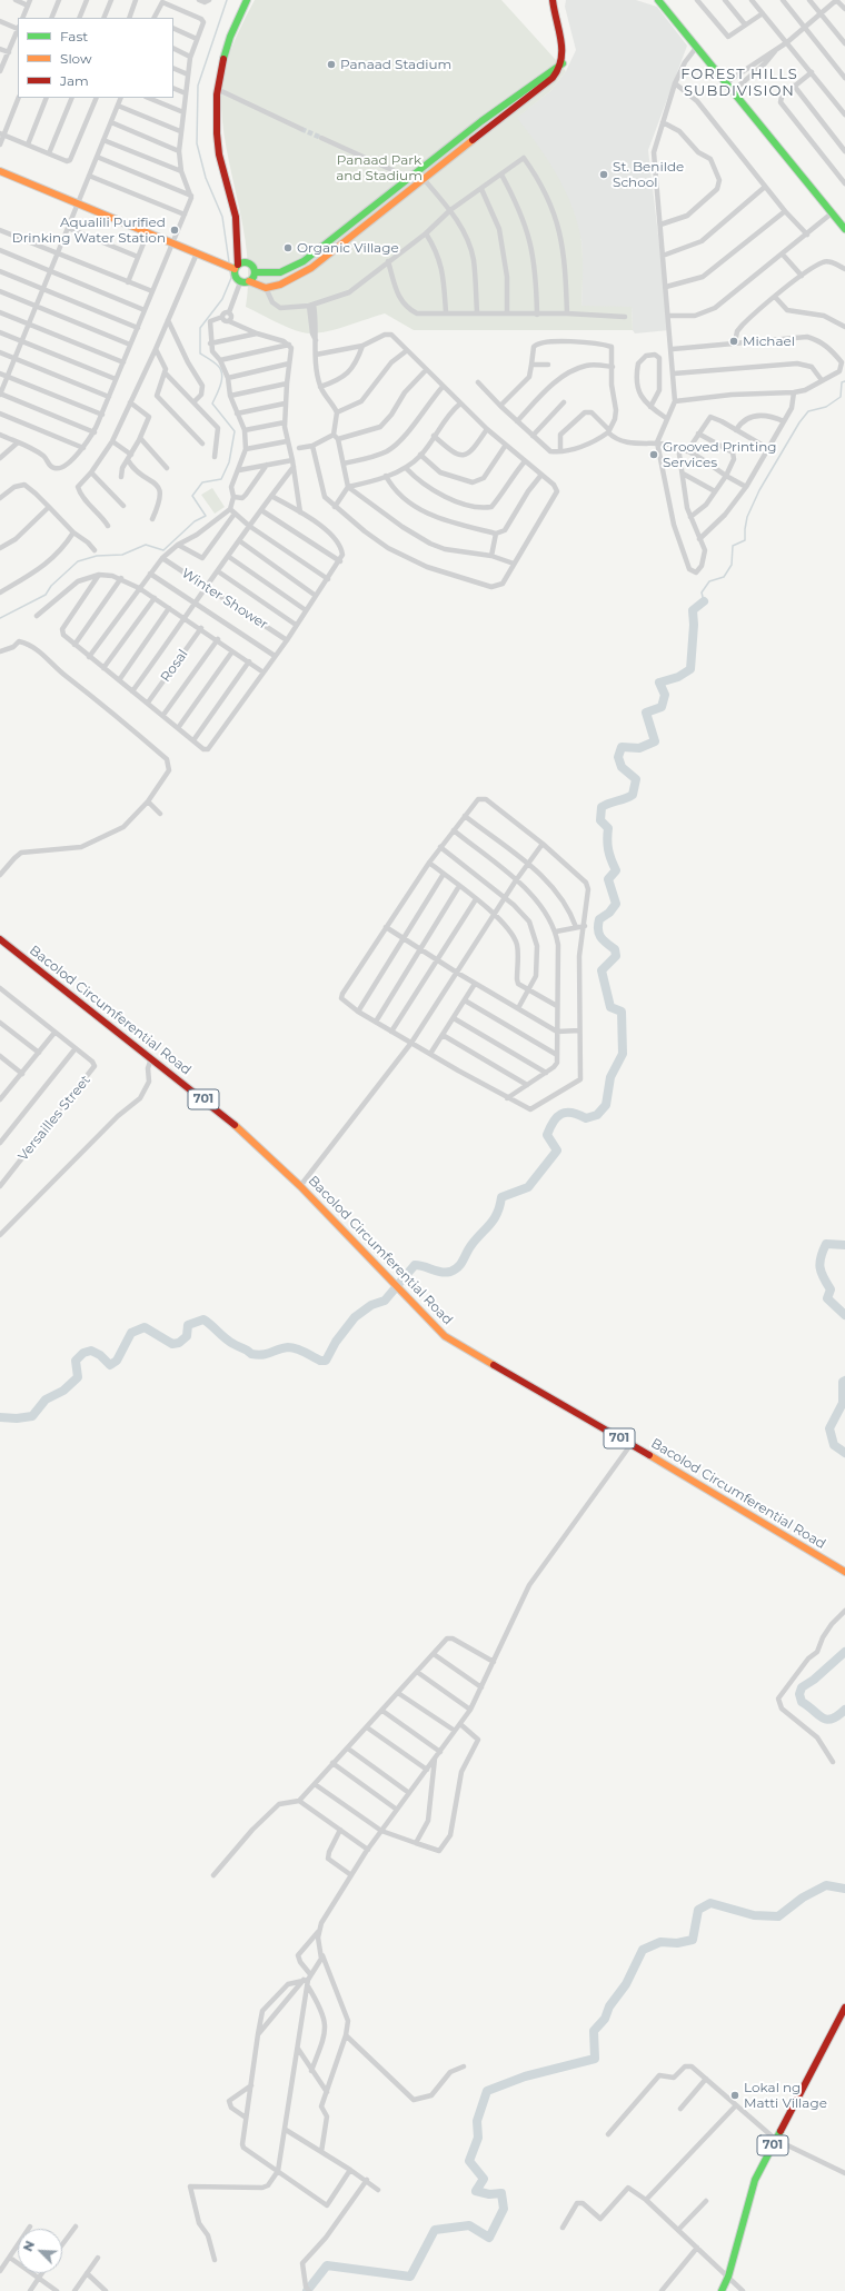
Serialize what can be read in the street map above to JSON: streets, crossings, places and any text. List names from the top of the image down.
{
  "streets": {
    "street": [
      "Winter Shower",
      "Rosal",
      "Bacolod Circumferential Road",
      "701",
      "Versailles Street"
    ]
  },
  "districts": ["FOREST HILLS SUBDIVISION"],
  "parks": ["Panaad Park and Stadium"],
  "places": [
    "Panaad Stadium",
    "St. Benilde School",
    "Aqualili Purified Drinking Water Station",
    "Organic Village",
    "Michael",
    "Grooved Printing Services",
    "Lokal ng Matti Village"
  ],
  "legend": ["Fast", "Slow", "Jam"],
  "north": "top left"
}
